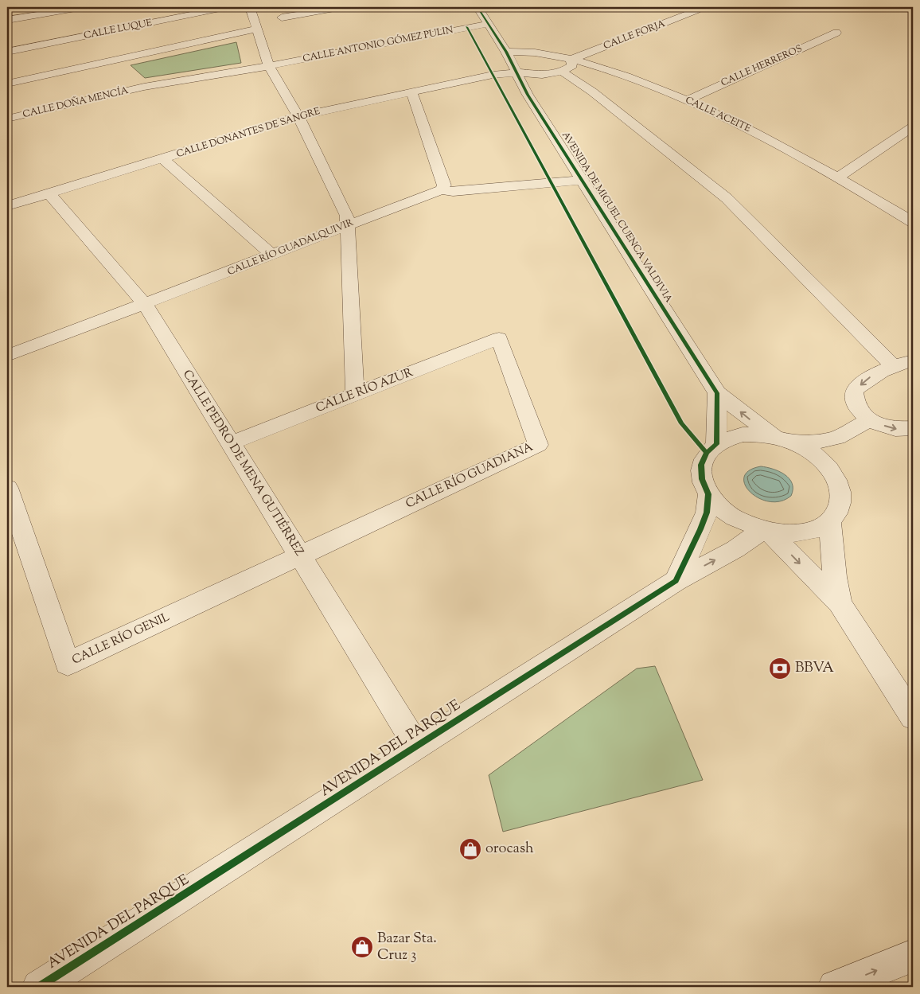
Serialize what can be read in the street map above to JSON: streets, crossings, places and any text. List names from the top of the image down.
{
  "streets": {
    "street": [
      "CALLE LUQUE",
      "CALLE FORJA",
      "CALLE ANTONIO GÓMEZ PULIN",
      "CALLE HERREROS",
      "CALLE DOÑA MENCÍA",
      "CALLE ACEITE",
      "CALLE DONANTES DE SANGRE",
      "AVENIDA DE MIGUEL CUENCA VALDIVIA",
      "CALLE RÍO GUADALQUIVIR",
      "CALLE RÍO AZUR",
      "CALLE PEDRO DE MENA GUTIÉRREZ",
      "CALLE RÍO GUADIANA",
      "CALLE RÍO GENIL",
      "AVENIDA DEL PARQUE"
    ]
  },
  "crossings": [
    ["CALLE FORJA", "CALLE ACEITE"],
    ["CALLE ANTONIO GÓMEZ PULIN", "CALLE DOÑA MENCÍA"],
    ["CALLE ANTONIO GÓMEZ PULIN", "AVENIDA DE MIGUEL CUENCA VALDIVIA"],
    ["CALLE HERREROS", "CALLE ACEITE"],
    ["CALLE ACEITE", "AVENIDA DE MIGUEL CUENCA VALDIVIA"],
    ["CALLE DONANTES DE SANGRE", "AVENIDA DE MIGUEL CUENCA VALDIVIA"],
    ["CALLE DONANTES DE SANGRE", "CALLE PEDRO DE MENA GUTIÉRREZ"],
    ["AVENIDA DE MIGUEL CUENCA VALDIVIA", "CALLE RÍO GUADALQUIVIR"],
    ["AVENIDA DE MIGUEL CUENCA VALDIVIA", "AVENIDA DEL PARQUE"],
    ["CALLE RÍO GUADALQUIVIR", "CALLE PEDRO DE MENA GUTIÉRREZ"],
    ["CALLE RÍO AZUR", "CALLE PEDRO DE MENA GUTIÉRREZ"],
    ["CALLE RÍO AZUR", "CALLE RÍO GUADIANA"],
    ["CALLE PEDRO DE MENA GUTIÉRREZ", "CALLE RÍO GUADIANA"],
    ["CALLE PEDRO DE MENA GUTIÉRREZ", "CALLE RÍO GENIL"],
    ["CALLE PEDRO DE MENA GUTIÉRREZ", "AVENIDA DEL PARQUE"],
    ["CALLE RÍO GUADIANA", "CALLE RÍO GENIL"]
  ],
  "places": {
    "bank": ["BBVA"],
    "shop": ["orocash", "Bazar Sta. Cruz 3"]
  }
}
